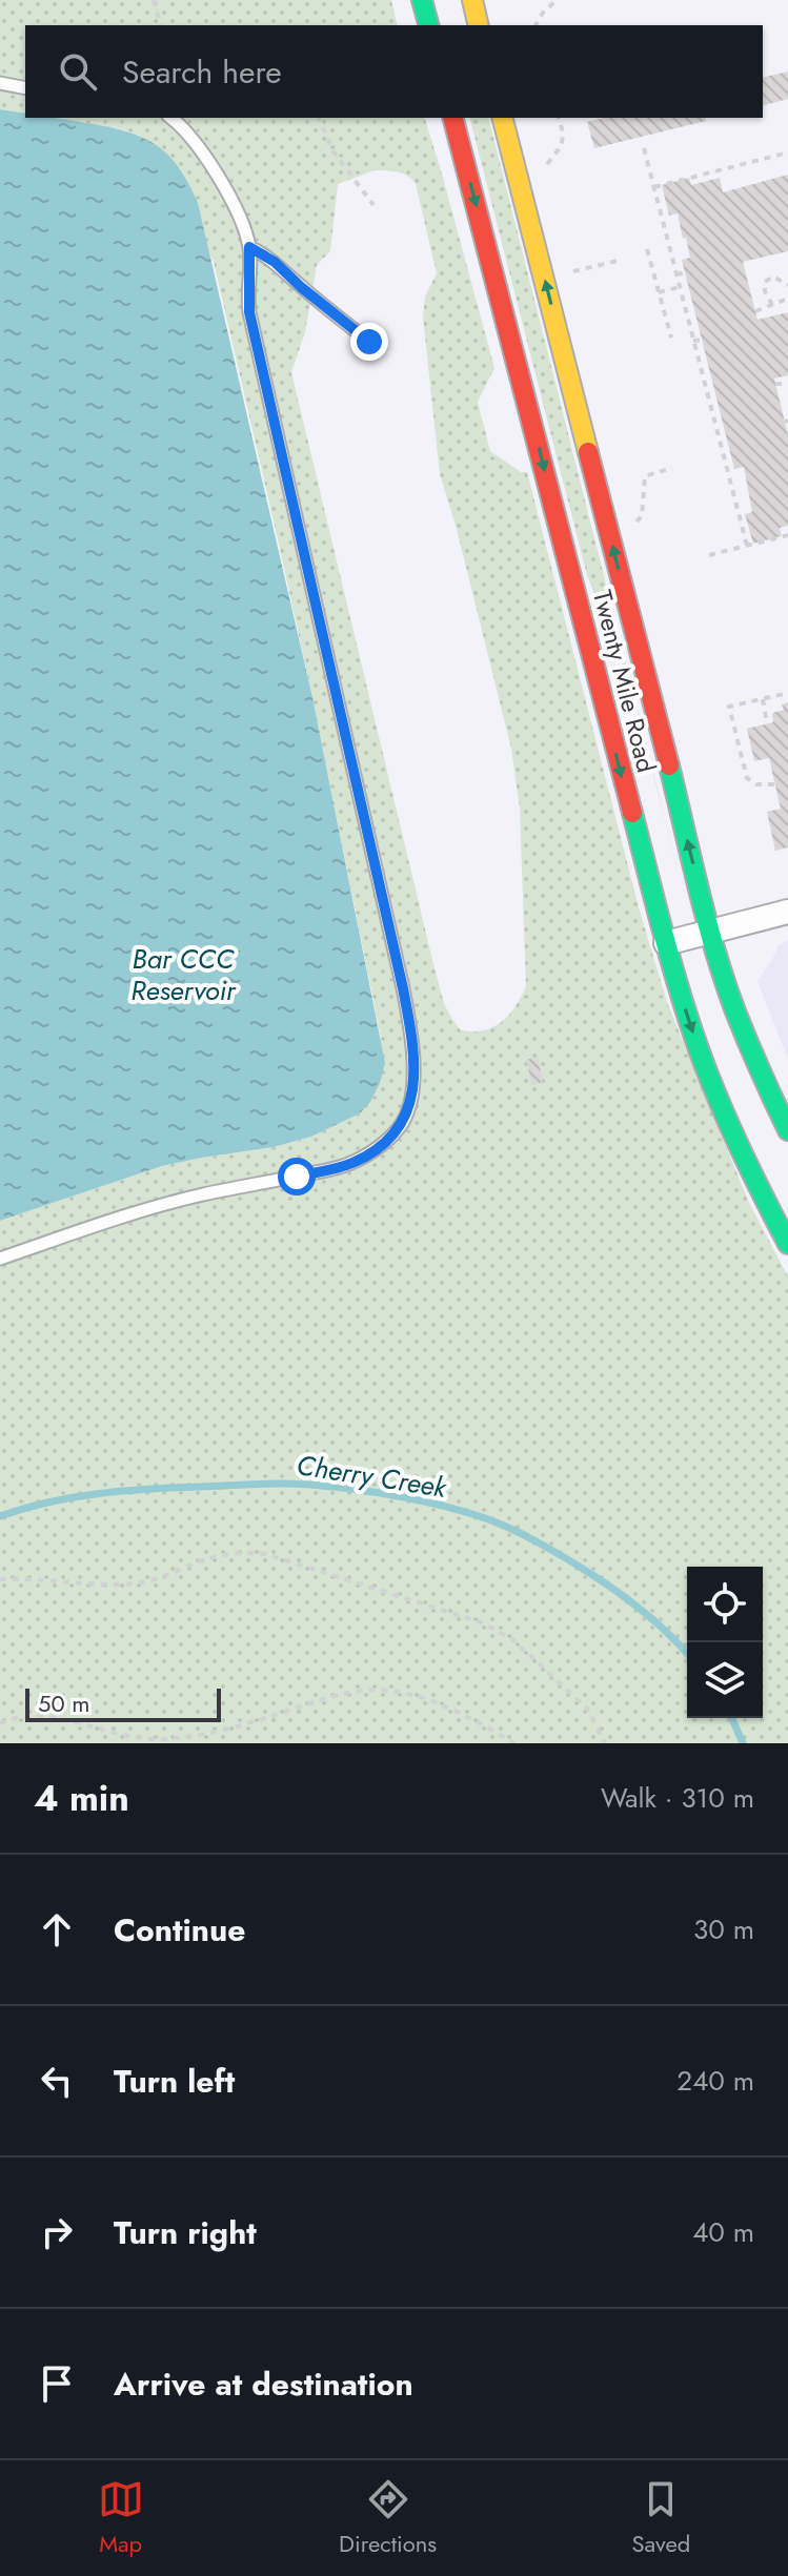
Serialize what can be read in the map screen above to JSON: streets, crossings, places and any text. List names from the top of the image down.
{
  "streets": {
    "main road": ["Twenty Mile Road"]
  },
  "water": ["Bar CCC Reservoir", "Cherry Creek"],
  "scale_bar": "50 m",
  "page": {
    "search": "Search here",
    "scale": "50 m",
    "heading": ["4 min", "Walk · 310 m"],
    "list": [
      ["Continue", "30 m"],
      ["Turn left", "240 m"],
      ["Turn right", "40 m"],
      "Arrive at destination"
    ],
    "nav": ["Map", "Directions", "Saved"]
  }
}
